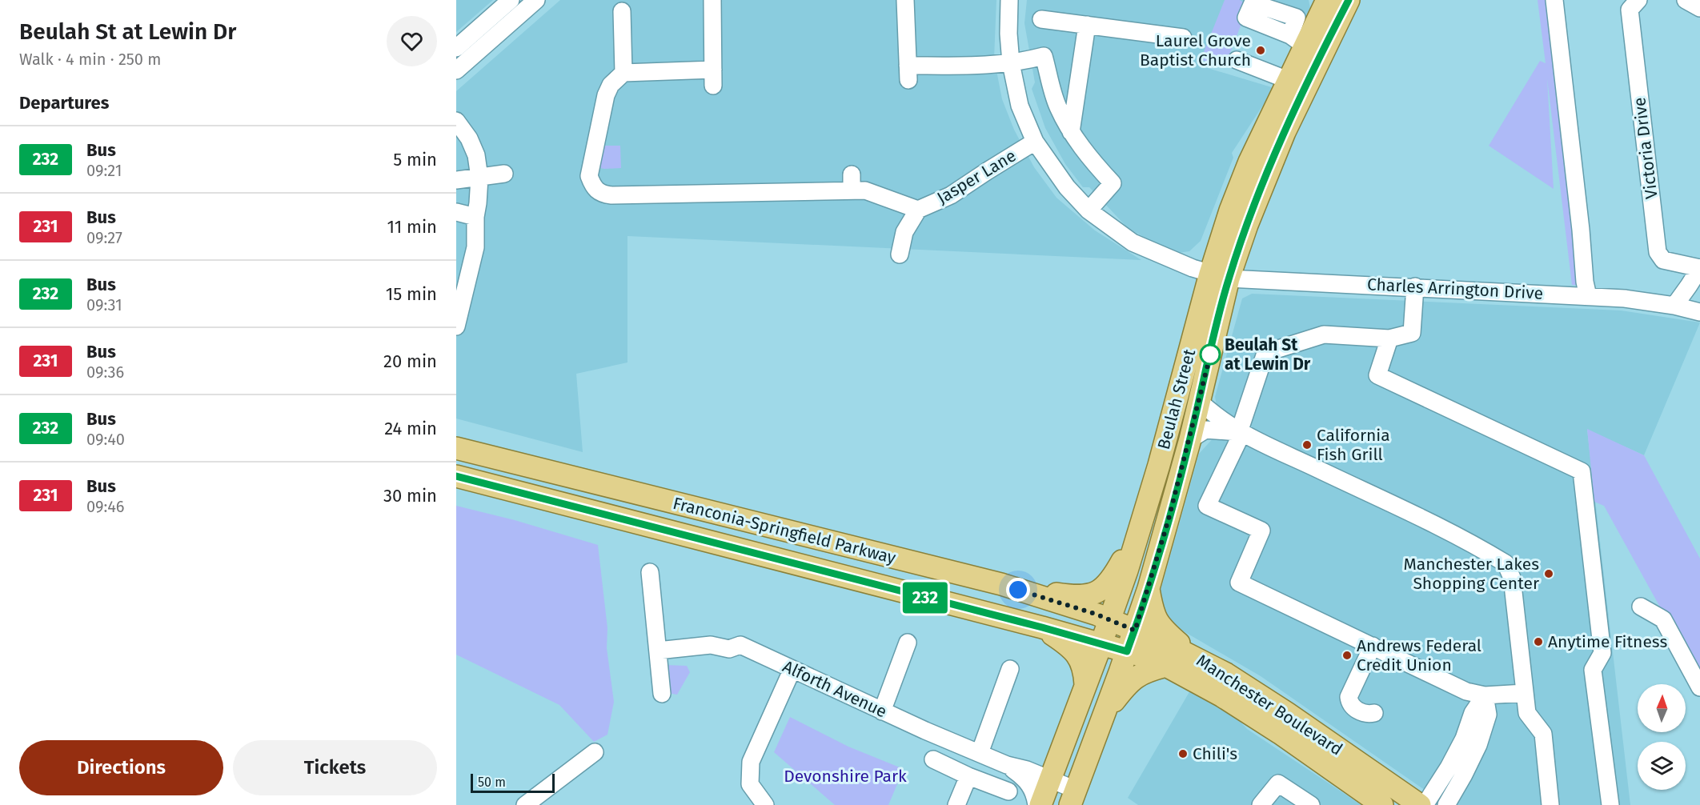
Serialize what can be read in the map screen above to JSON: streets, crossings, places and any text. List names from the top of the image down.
{
  "streets": {
    "main road": ["Beulah Street", "Franconia-Springfield Parkway", "Manchester Boulevard"],
    "street": [
      "Victoria Drive",
      "Jasper Lane",
      "Charles Arrington Drive",
      "Alforth Avenue"
    ]
  },
  "crossings": [
    ["Jasper Lane", "Charles Arrington Drive"],
    ["Charles Arrington Drive", "Beulah Street"],
    ["Beulah Street", "Franconia-Springfield Parkway"],
    ["Beulah Street", "Alforth Avenue"],
    ["Beulah Street", "Manchester Boulevard"],
    ["Franconia-Springfield Parkway", "Manchester Boulevard"]
  ],
  "parks": ["Devonshire Park"],
  "places": [
    "Laurel Grove Baptist Church",
    "Beulah St at Lewin Dr",
    "California Fish Grill",
    "Manchester Lakes Shopping Center",
    "Anytime Fitness",
    "Andrews Federal Credit Union",
    "Chili's"
  ],
  "lines": ["bus line 232"],
  "scale_bar": "50 m",
  "north": "top",
  "page": {
    "heading": [
      ["Beulah St at Lewin Dr", "Walk · 4 min · 250 m"],
      "Departures"
    ],
    "on_map": "232",
    "list": [
      {
        "mark": "232",
        "name": "Bus",
        "note": "09:21",
        "value": "5 min"
      },
      {
        "mark": "231",
        "name": "Bus",
        "note": "09:27",
        "value": "11 min"
      },
      {
        "mark": "232",
        "name": "Bus",
        "note": "09:31",
        "value": "15 min"
      },
      {
        "mark": "231",
        "name": "Bus",
        "note": "09:36",
        "value": "20 min"
      },
      {
        "mark": "232",
        "name": "Bus",
        "note": "09:40",
        "value": "24 min"
      },
      {
        "mark": "231",
        "name": "Bus",
        "note": "09:46",
        "value": "30 min"
      }
    ],
    "buttons": ["Directions", "Tickets"],
    "scale": "50 m"
  }
}
